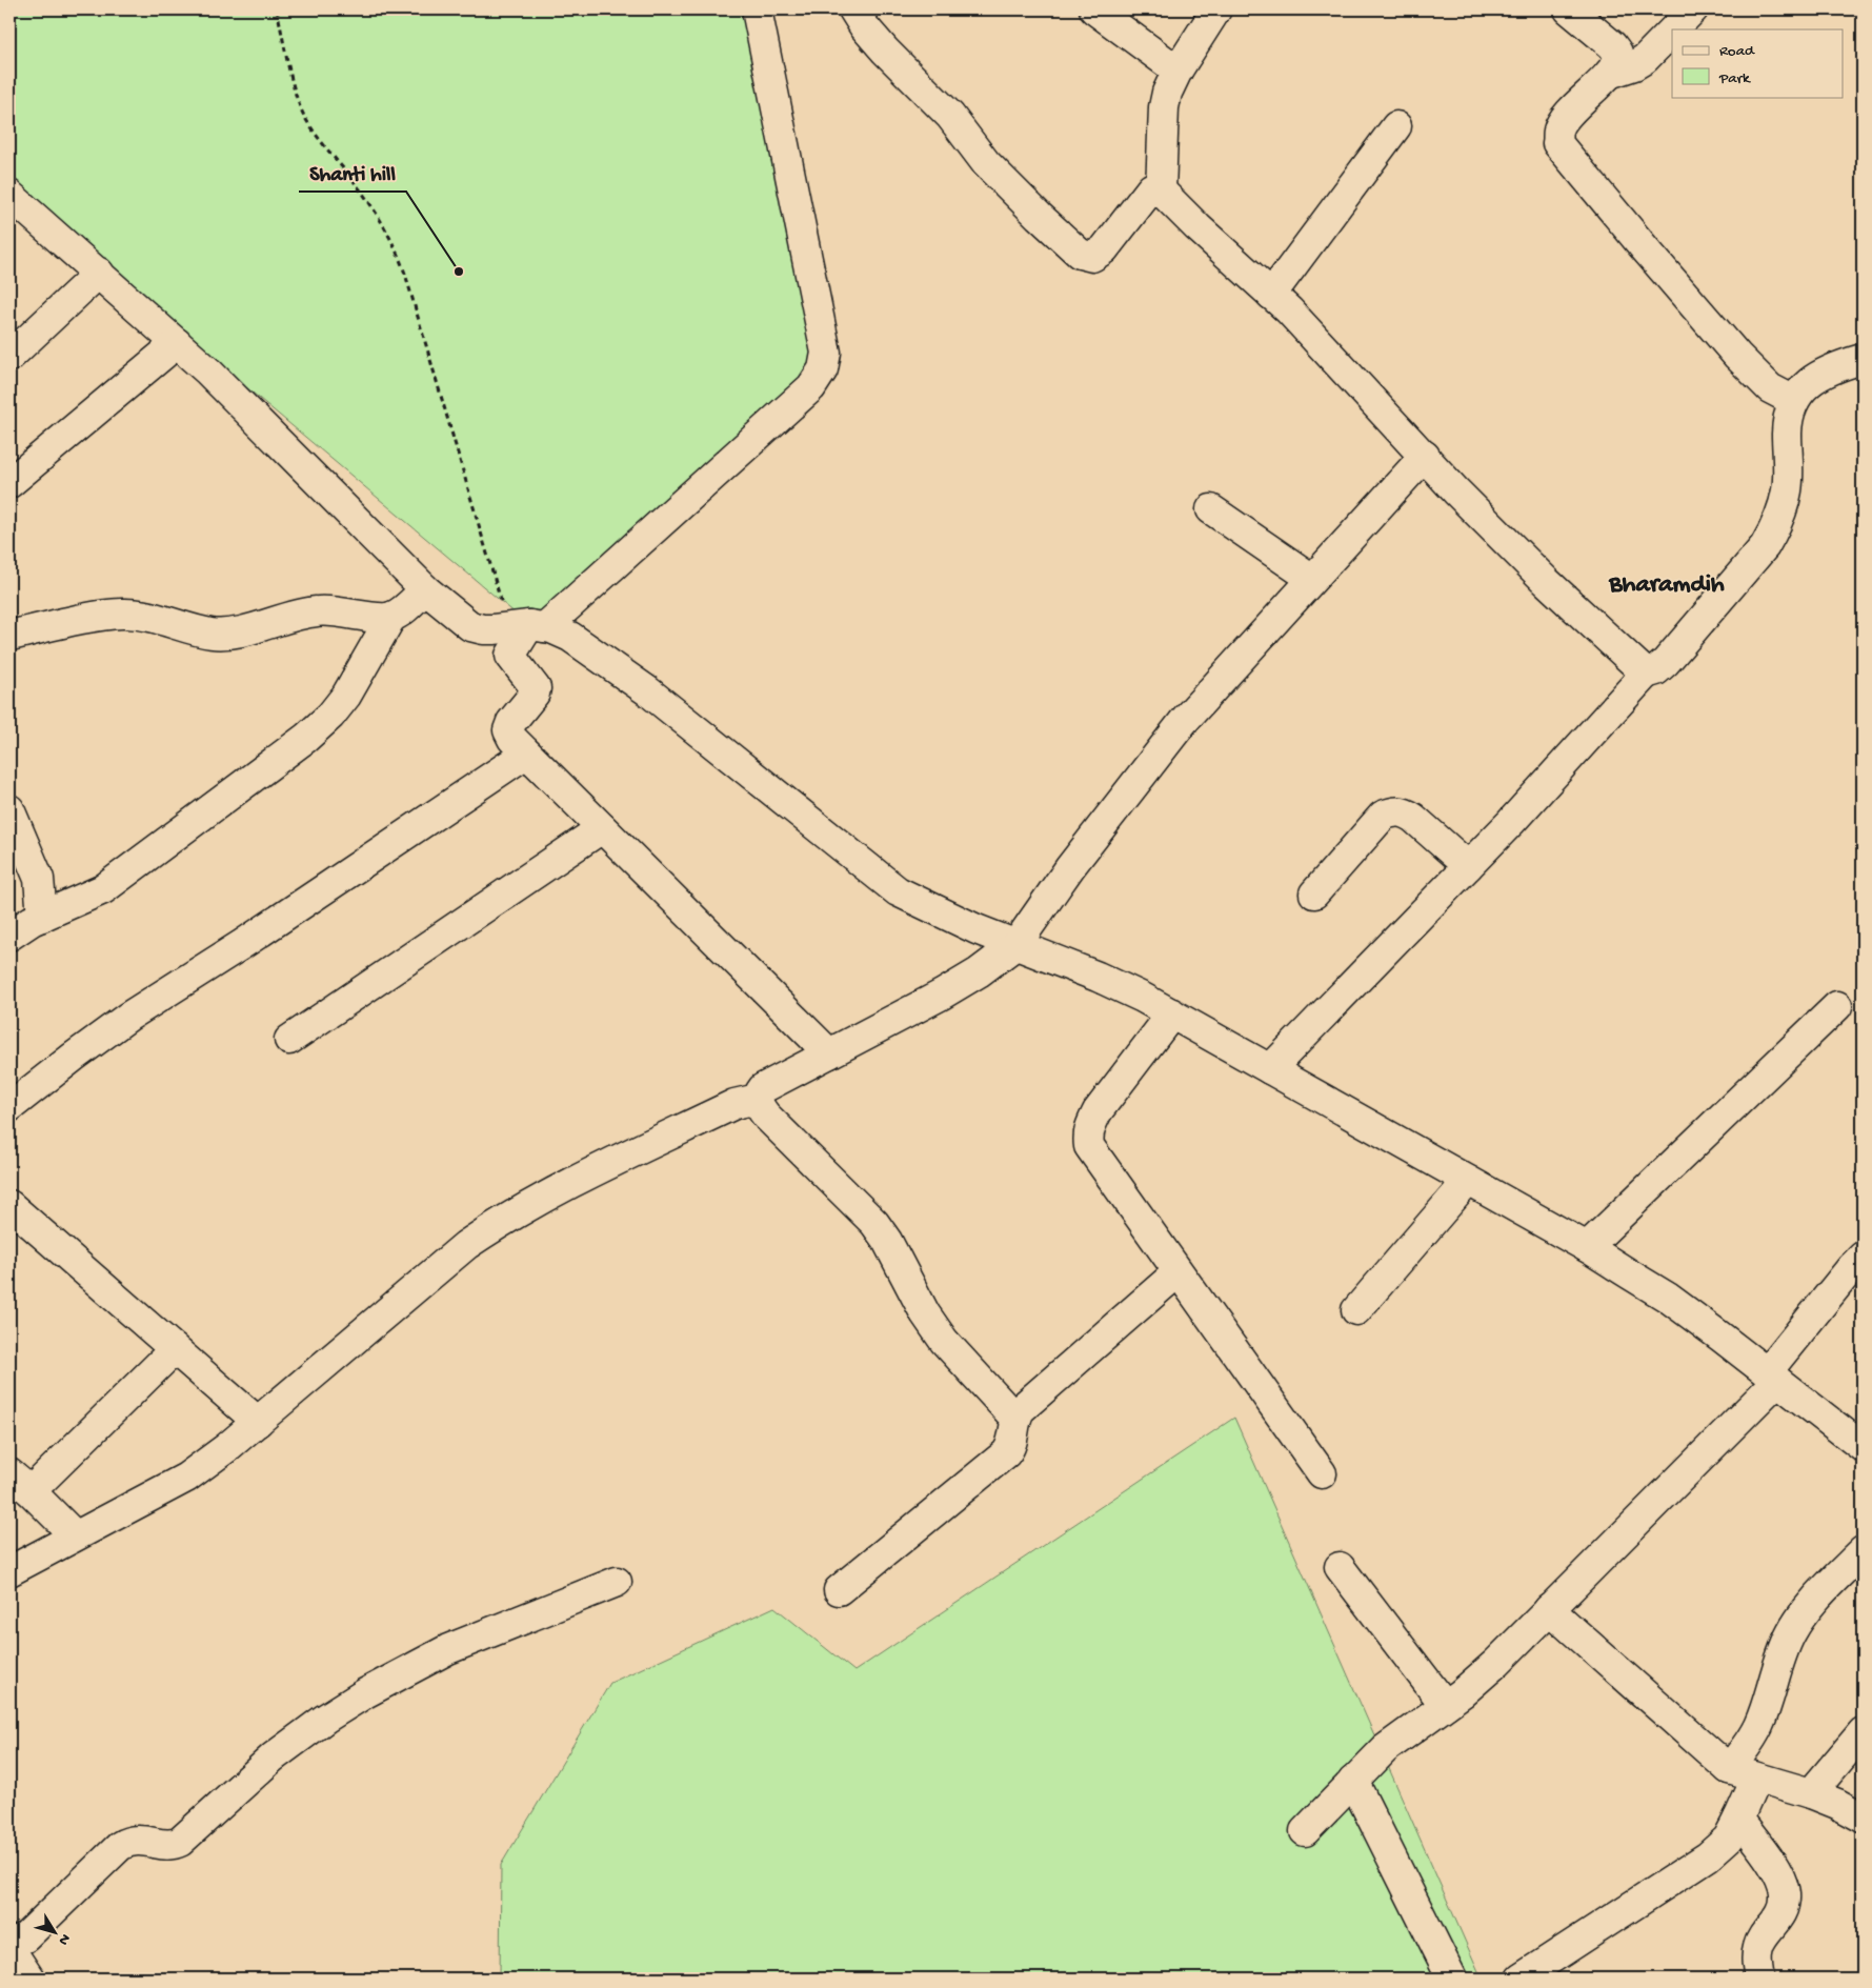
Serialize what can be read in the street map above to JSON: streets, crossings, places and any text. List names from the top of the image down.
{
  "districts": ["Bharamdih"],
  "places": ["Shanti hill"],
  "legend": ["Road", "Park"],
  "north": "bottom right"
}
